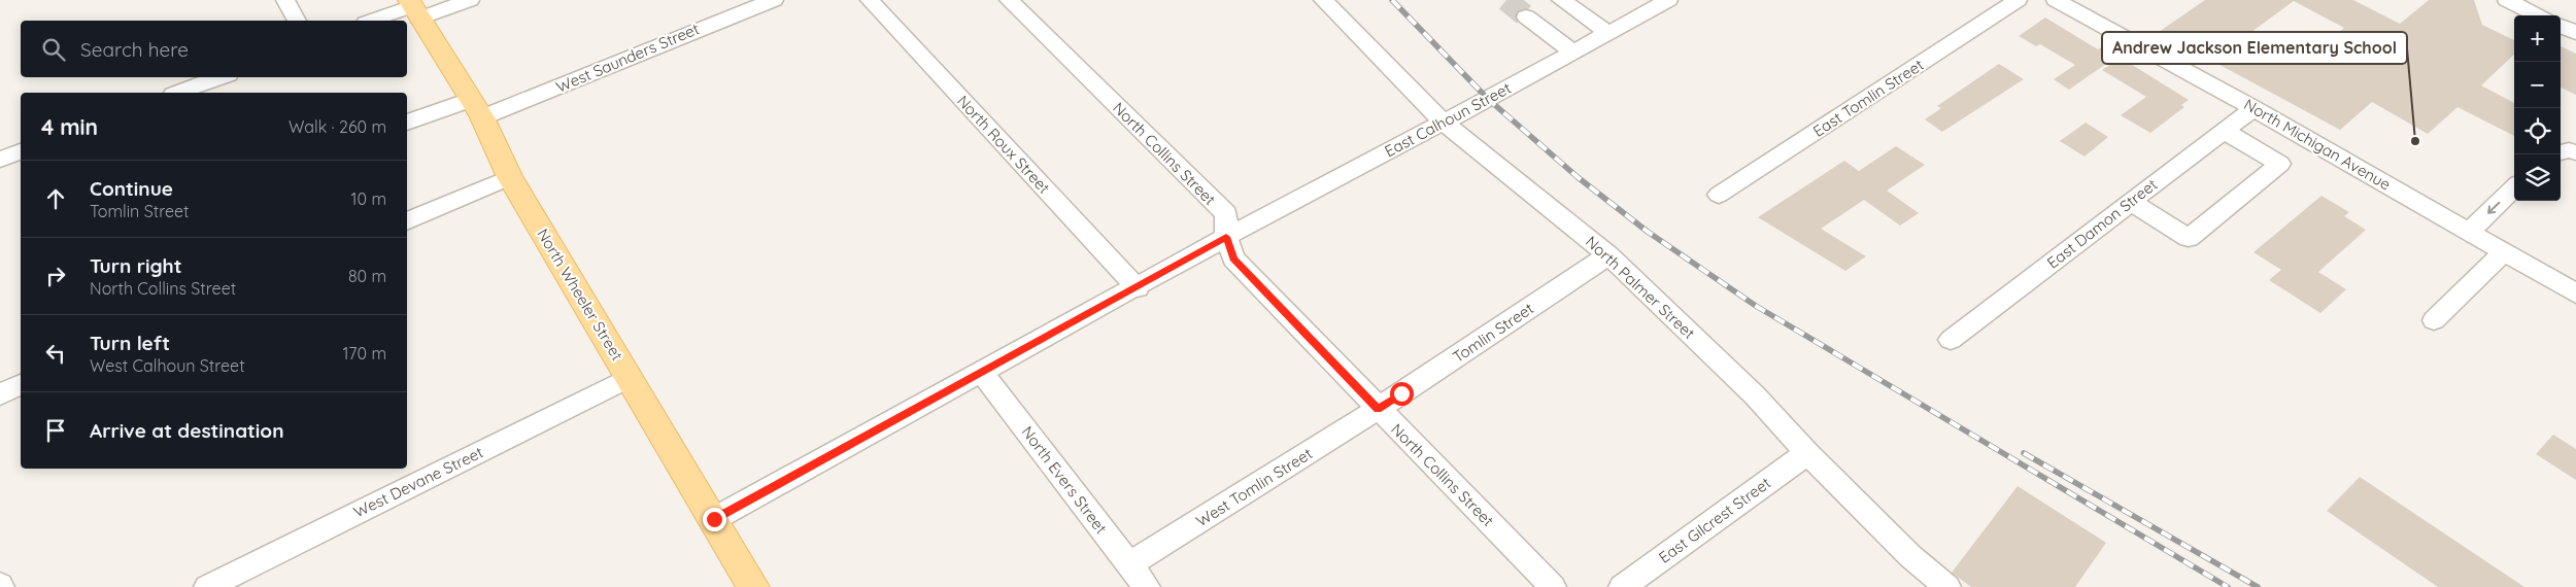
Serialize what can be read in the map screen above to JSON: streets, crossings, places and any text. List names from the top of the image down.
{
  "streets": {
    "main road": ["North Wheeler Street"],
    "street": [
      "West Saunders Street",
      "East Tomlin Street",
      "East Calhoun Street",
      "North Roux Street",
      "North Michigan Avenue",
      "North Collins Street",
      "East Damon Street",
      "North Palmer Street",
      "Tomlin Street",
      "North Evers Street",
      "West Devane Street",
      "West Tomlin Street",
      "East Gilcrest Street"
    ]
  },
  "crossings": [
    ["West Saunders Street", "North Wheeler Street"],
    ["East Calhoun Street", "North Roux Street"],
    ["East Calhoun Street", "North Collins Street"],
    ["East Calhoun Street", "North Palmer Street"],
    ["East Calhoun Street", "North Wheeler Street"],
    ["East Calhoun Street", "North Evers Street"],
    ["North Michigan Avenue", "East Damon Street"],
    ["North Collins Street", "Tomlin Street"],
    ["North Collins Street", "West Tomlin Street"],
    ["North Palmer Street", "Tomlin Street"],
    ["North Palmer Street", "East Gilcrest Street"],
    ["North Wheeler Street", "West Devane Street"],
    ["Tomlin Street", "West Tomlin Street"],
    ["North Evers Street", "West Tomlin Street"]
  ],
  "places": ["Andrew Jackson Elementary School"],
  "page": {
    "map_buttons": ["+", "−"],
    "search": "Search here",
    "heading": ["4 min", "Walk · 260 m"],
    "list": [
      ["Continue", "Tomlin Street", "10 m"],
      ["Turn right", "North Collins Street", "80 m"],
      ["Turn left", "West Calhoun Street", "170 m"],
      "Arrive at destination"
    ]
  }
}
